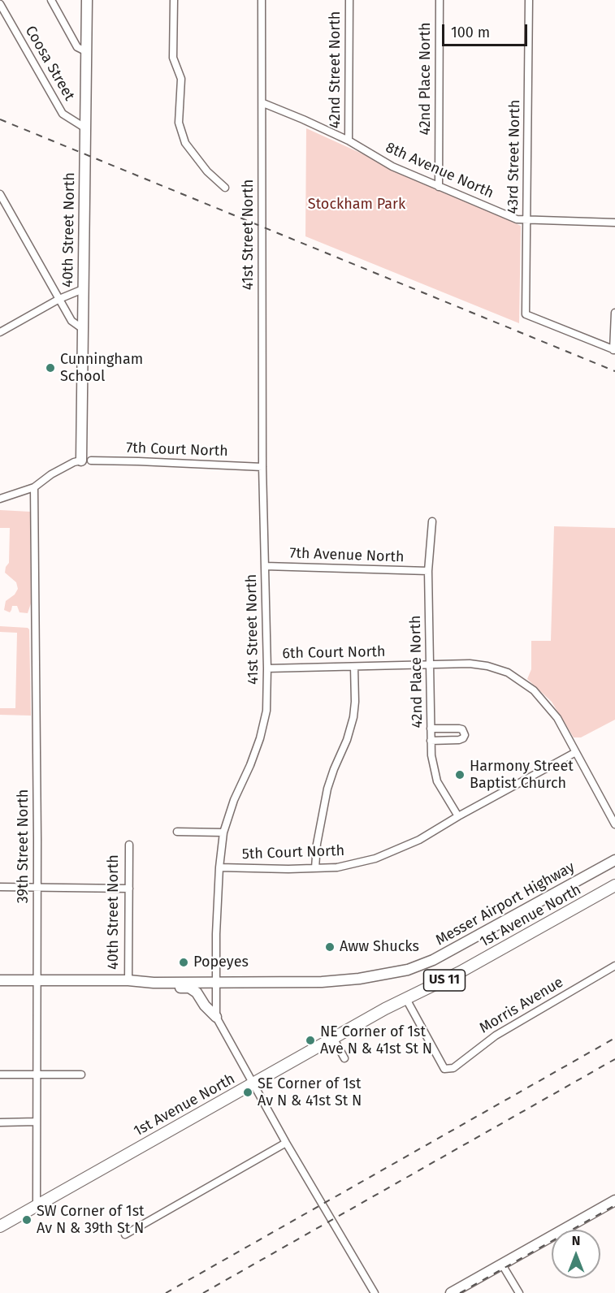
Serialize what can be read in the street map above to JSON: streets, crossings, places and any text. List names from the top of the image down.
{
  "streets": {
    "main road": [
      "40th Street North",
      "Messer Airport Highway",
      "1st Avenue North",
      "US 11"
    ],
    "street": [
      "Coosa Street",
      "42nd Street North",
      "42nd Place North",
      "43rd Street North",
      "8th Avenue North",
      "41st Street North",
      "7th Court North",
      "7th Avenue North",
      "6th Court North",
      "39th Street North",
      "5th Court North",
      "Morris Avenue"
    ]
  },
  "crossings": [
    ["Coosa Street", "40th Street North"],
    ["42nd Street North", "8th Avenue North"],
    ["42nd Place North", "8th Avenue North"],
    ["42nd Place North", "7th Avenue North"],
    ["42nd Place North", "6th Court North"],
    ["42nd Place North", "5th Court North"],
    ["43rd Street North", "8th Avenue North"],
    ["8th Avenue North", "41st Street North"],
    ["40th Street North", "7th Court North"],
    ["40th Street North", "Messer Airport Highway"],
    ["41st Street North", "7th Court North"],
    ["41st Street North", "7th Avenue North"],
    ["41st Street North", "6th Court North"],
    ["41st Street North", "5th Court North"],
    ["41st Street North", "Messer Airport Highway"],
    ["39th Street North", "Messer Airport Highway"],
    ["39th Street North", "1st Avenue North"],
    ["1st Avenue North", "Morris Avenue"]
  ],
  "parks": ["Stockham Park"],
  "places": [
    "Cunningham School",
    "Harmony Street Baptist Church",
    "Aww Shucks",
    "Popeyes",
    "NE Corner of 1st Ave N & 41st St N",
    "SE Corner of 1st Av N & 41st St N",
    "SW Corner of 1st Av N & 39th St N"
  ],
  "scale_bar": "100 m",
  "north": "top"
}
